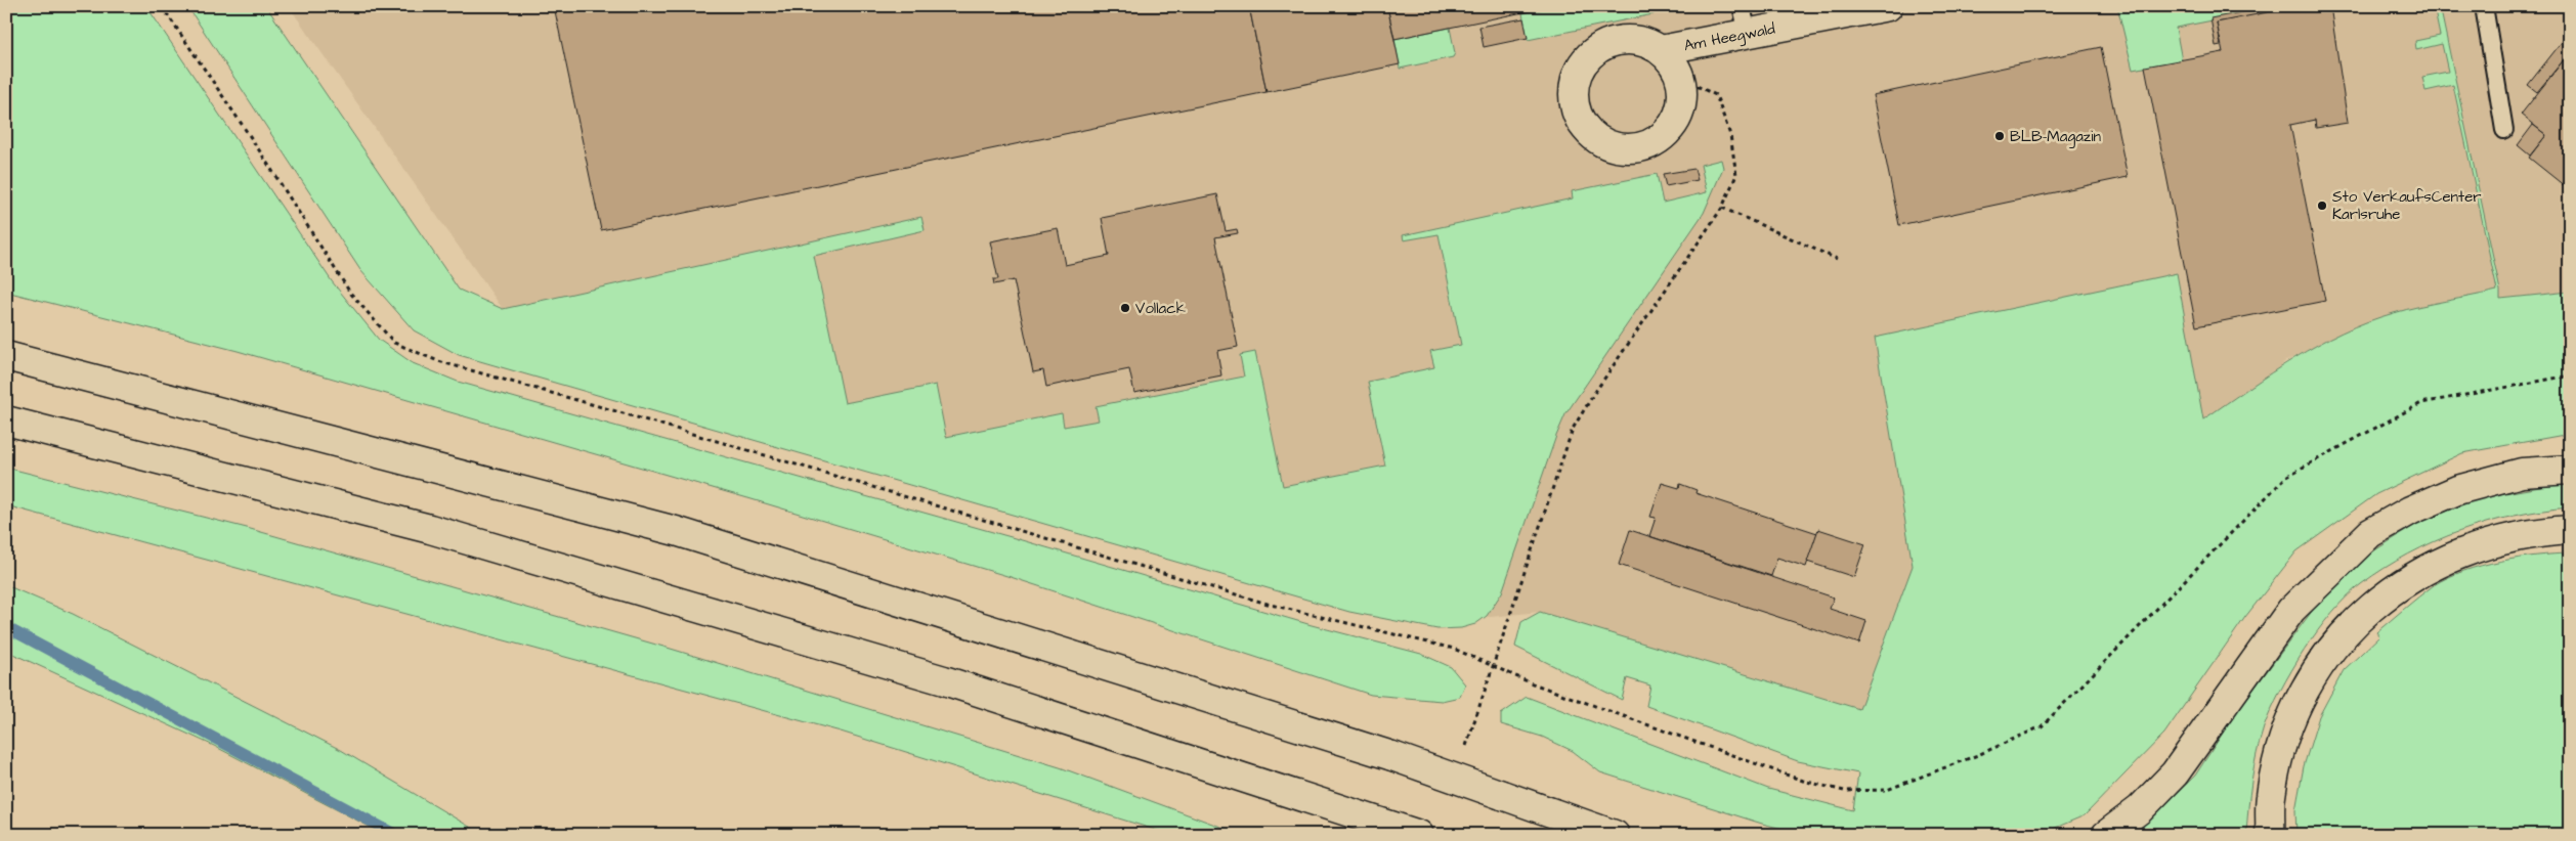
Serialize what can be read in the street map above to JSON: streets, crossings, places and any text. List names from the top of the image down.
{
  "streets": {
    "main road": ["Am Heegwald"]
  },
  "places": ["BLB-Magazin", "Sto VerkaufsCenter Karlsruhe", "Vollack"]
}
